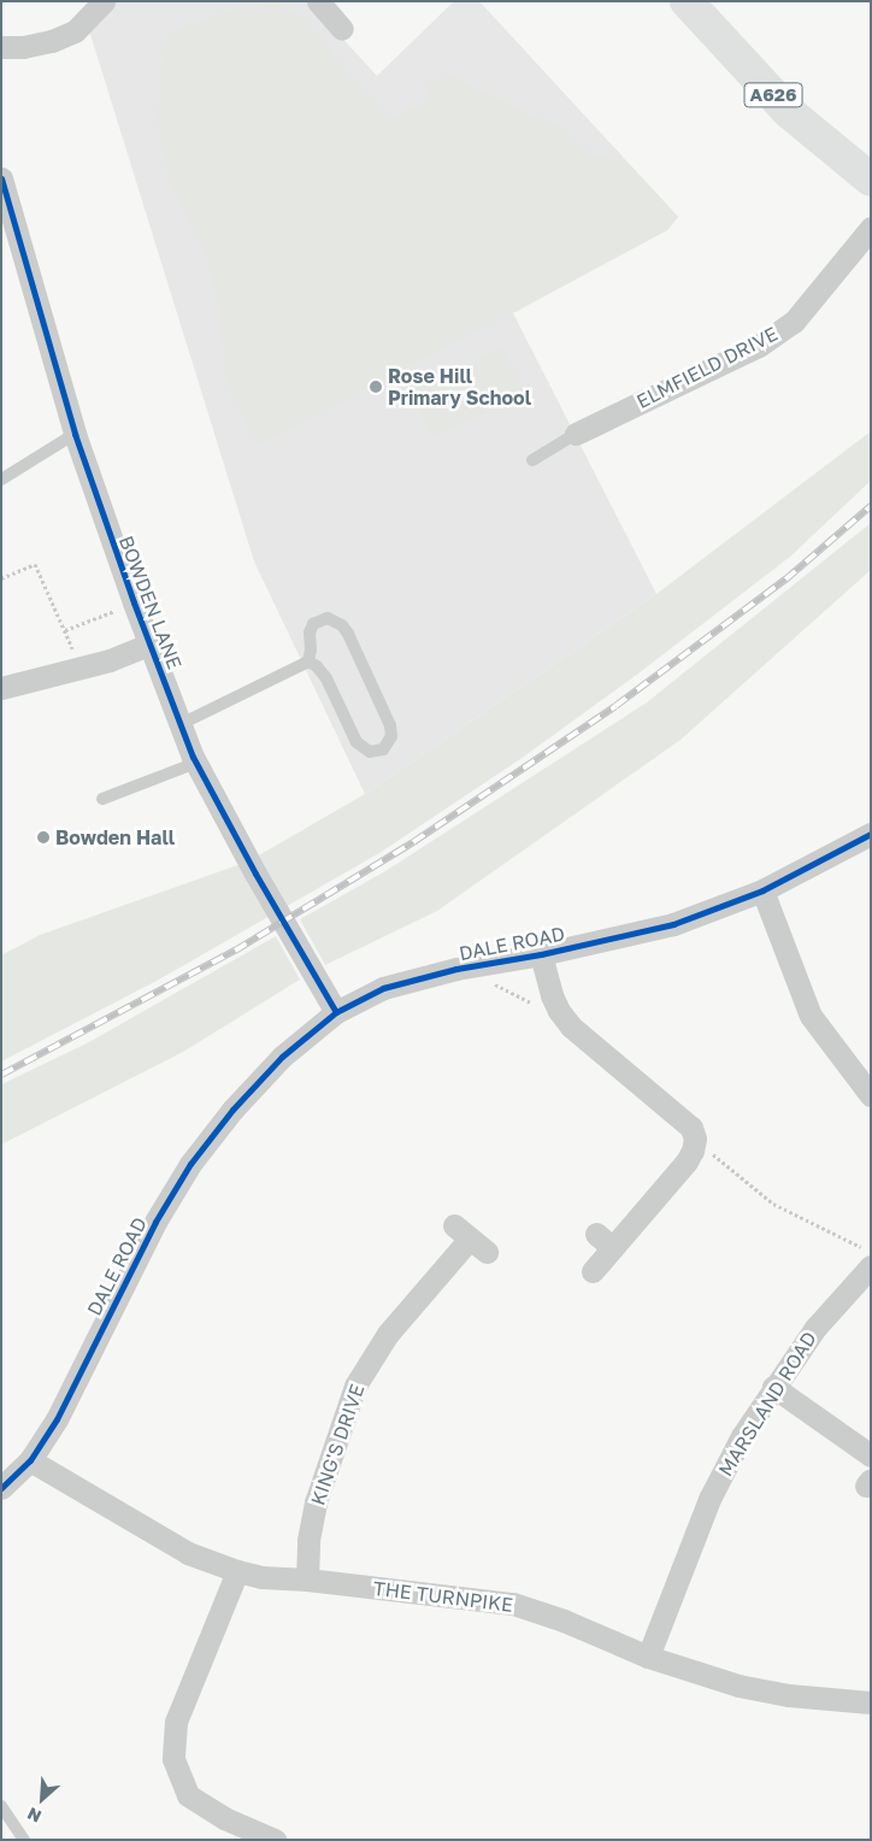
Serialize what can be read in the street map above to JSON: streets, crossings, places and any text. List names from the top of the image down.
{
  "streets": {
    "main road": ["A626"],
    "street": [
      "ELMFIELD DRIVE",
      "BOWDEN LANE",
      "DALE ROAD",
      "MARSLAND ROAD",
      "KING'S DRIVE",
      "THE TURNPIKE"
    ]
  },
  "crossings": [
    ["BOWDEN LANE", "DALE ROAD"],
    ["DALE ROAD", "THE TURNPIKE"],
    ["MARSLAND ROAD", "THE TURNPIKE"],
    ["KING'S DRIVE", "THE TURNPIKE"]
  ],
  "places": ["Rose Hill Primary School", "Bowden Hall"],
  "north": "bottom left"
}
